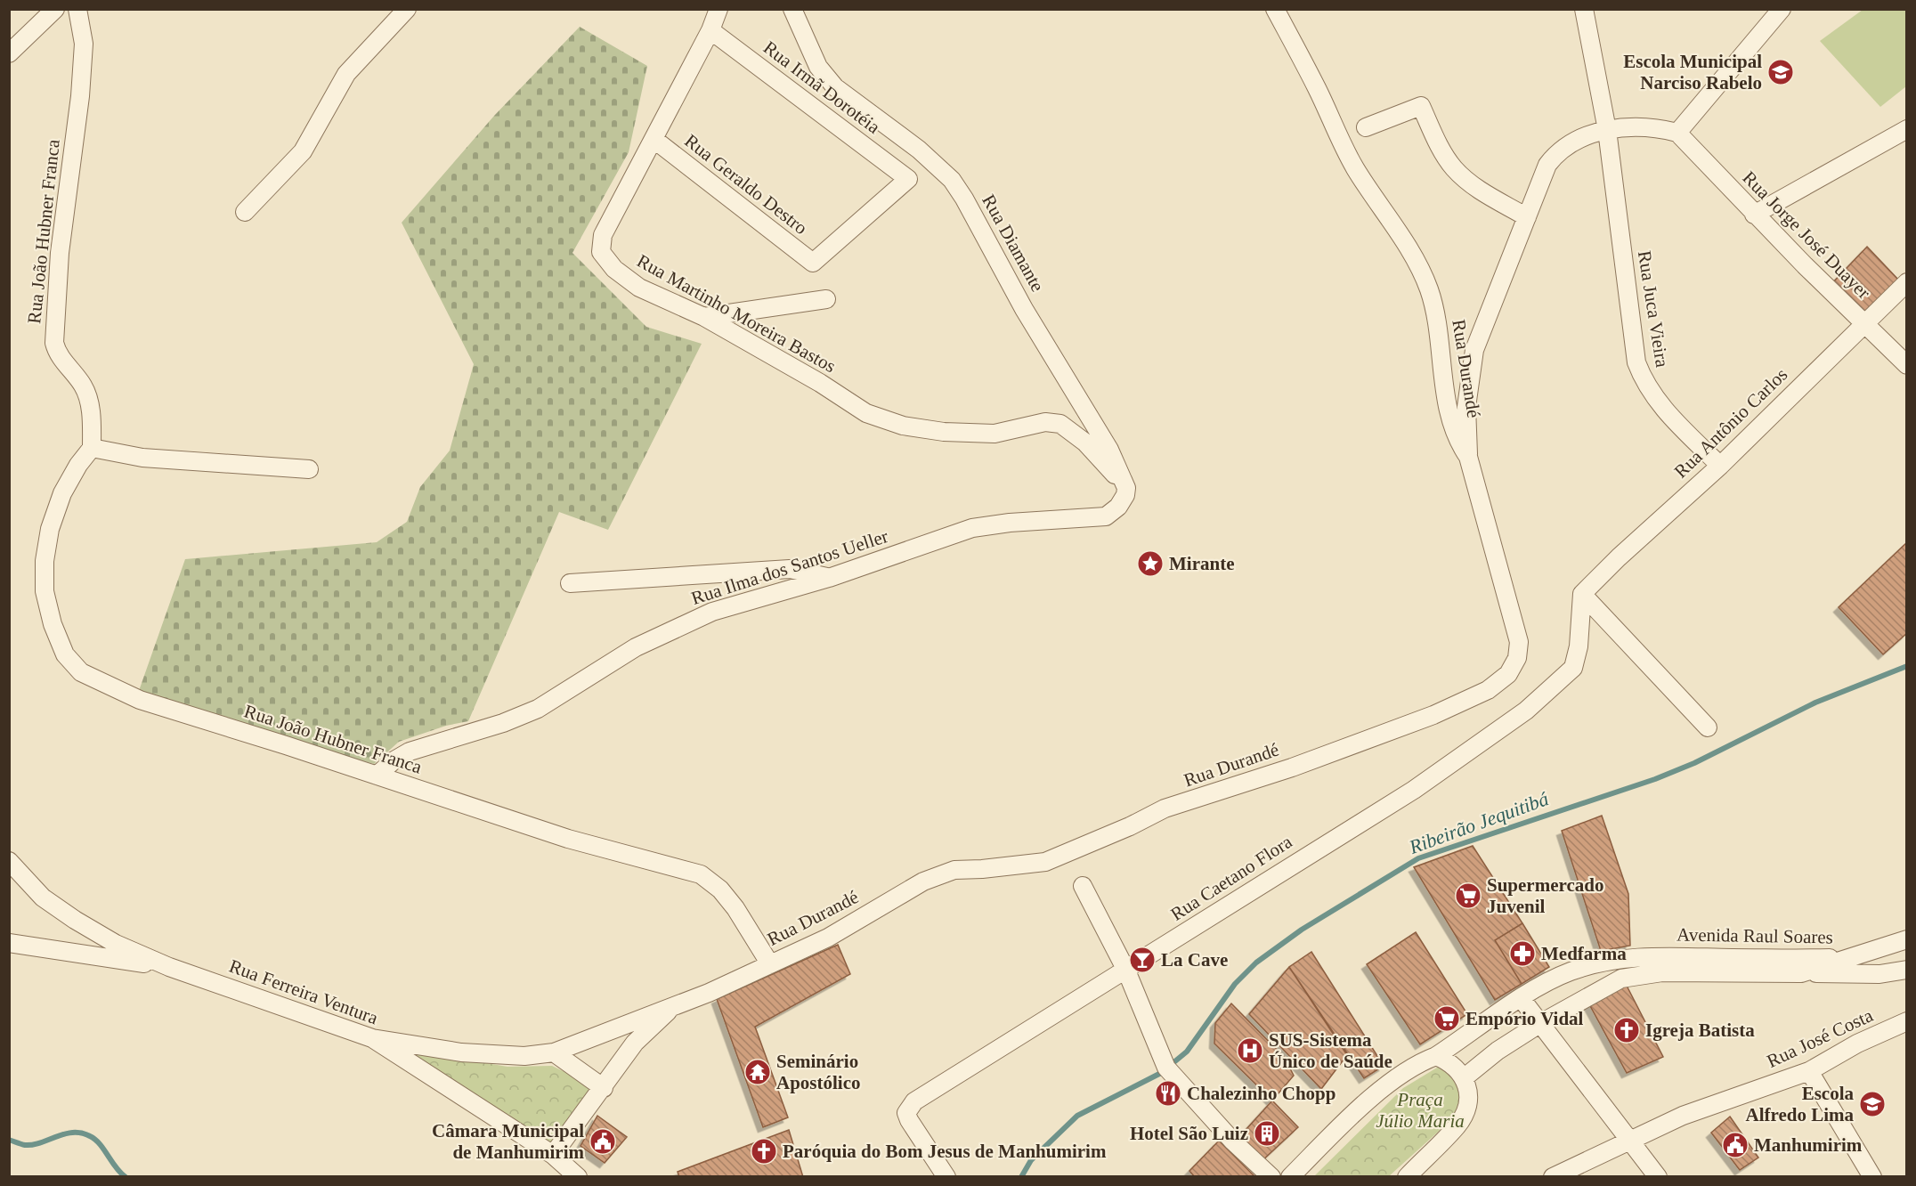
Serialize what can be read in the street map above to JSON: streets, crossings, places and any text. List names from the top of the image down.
{
  "streets": {
    "street": [
      "Rua Irmã Dorotéia",
      "Rua Geraldo Destro",
      "Rua João Hubner Franca",
      "Rua Jorge José Duayer",
      "Rua Diamante",
      "Rua Juca Vieira",
      "Rua Martinho Moreira Bastos",
      "Rua Durandé",
      "Rua Antônio Carlos",
      "Rua Ilma dos Santos Ueller",
      "Rua Caetano Flora",
      "Avenida Raul Soares",
      "Rua Ferreira Ventura",
      "Rua José Costa"
    ]
  },
  "crossings": [
    ["Rua Irmã Dorotéia", "Rua Geraldo Destro"],
    ["Rua Irmã Dorotéia", "Rua Martinho Moreira Bastos"],
    ["Rua Geraldo Destro", "Rua Martinho Moreira Bastos"],
    ["Rua João Hubner Franca", "Rua Durandé"],
    ["Rua João Hubner Franca", "Rua Ilma dos Santos Ueller"],
    ["Rua Jorge José Duayer", "Rua Antônio Carlos"],
    ["Rua Diamante", "Rua Martinho Moreira Bastos"],
    ["Rua Diamante", "Rua Ilma dos Santos Ueller"],
    ["Rua Juca Vieira", "Rua Antônio Carlos"],
    ["Rua Martinho Moreira Bastos", "Rua Ilma dos Santos Ueller"],
    ["Rua Durandé", "Rua Ferreira Ventura"],
    ["Rua Antônio Carlos", "Rua Caetano Flora"]
  ],
  "water": ["Ribeirão Jequitibá"],
  "parks": ["Praça Júlio Maria"],
  "places": {
    "school or university": ["Escola Municipal Narciso Rabelo", "Escola Alfredo Lima"],
    "place": ["Mirante"],
    "supermarket": ["Supermercado Juvenil", "Empório Vidal"],
    "pharmacy": ["Medfarma"],
    "bar": ["La Cave"],
    "church": ["Igreja Batista", "Paróquia do Bom Jesus de Manhumirim"],
    "hospital": ["SUS-Sistema Único de Saúde"],
    "temple": ["Seminário Apostólico"],
    "restaurant": ["Chalezinho Chopp"],
    "building": ["Hotel São Luiz"],
    "public building": ["Câmara Municipal de Manhumirim", "Manhumirim"]
  }
}
